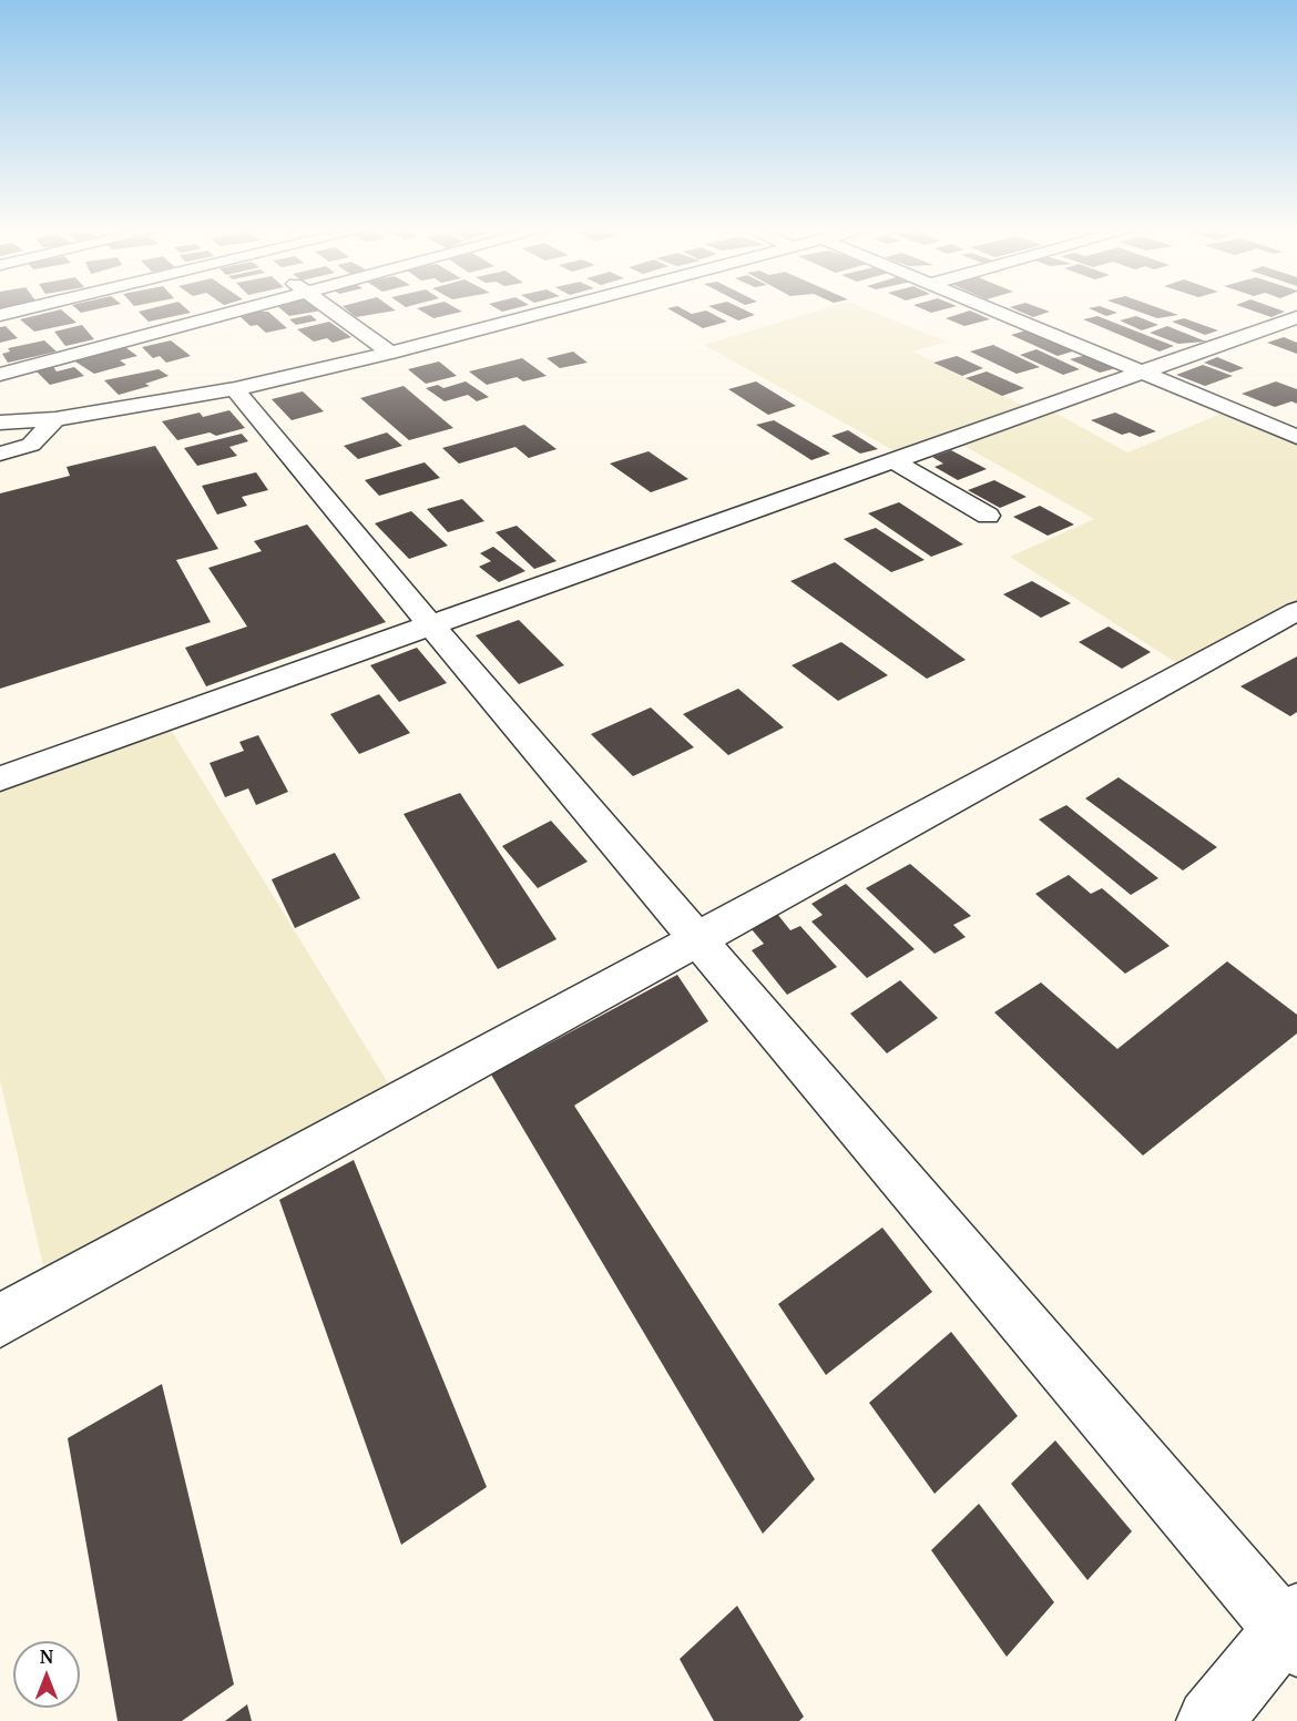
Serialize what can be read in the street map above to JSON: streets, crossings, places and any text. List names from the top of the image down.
{
  "north": "top"
}
